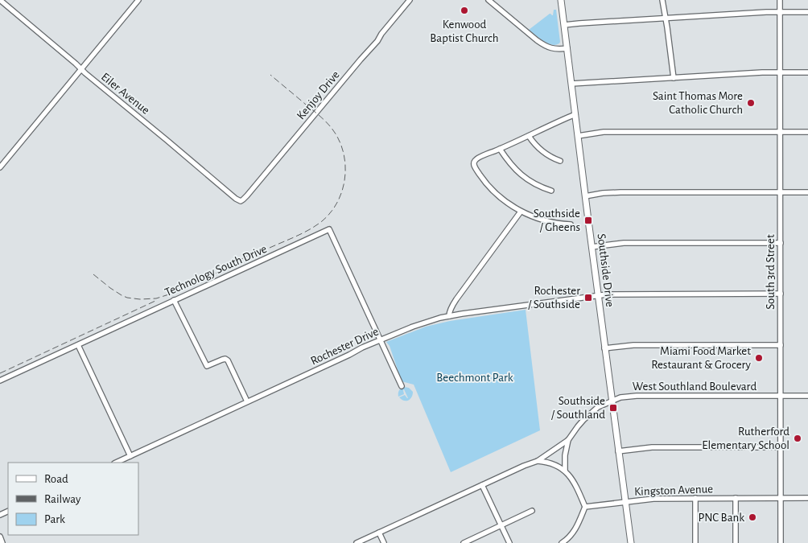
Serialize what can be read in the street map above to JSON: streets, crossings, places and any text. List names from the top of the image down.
{
  "streets": {
    "main road": ["Southside Drive"],
    "street": [
      "Eiler Avenue",
      "Kenjoy Drive",
      "Technology South Drive",
      "South 3rd Street",
      "Rochester Drive",
      "West Southland Boulevard",
      "Kingston Avenue"
    ]
  },
  "crossings": [
    ["Eiler Avenue", "Kenjoy Drive"],
    ["Technology South Drive", "Rochester Drive"],
    ["Southside Drive", "Rochester Drive"],
    ["Southside Drive", "West Southland Boulevard"],
    ["Southside Drive", "Kingston Avenue"],
    ["South 3rd Street", "Rochester Drive"],
    ["South 3rd Street", "West Southland Boulevard"],
    ["South 3rd Street", "Kingston Avenue"]
  ],
  "parks": ["Beechmont Park"],
  "places": {
    "other": [
      "Kenwood Baptist Church",
      "Saint Thomas More Catholic Church",
      "Miami Food Market Restaurant & Grocery",
      "Rutherford Elementary School",
      "PNC Bank"
    ],
    "transit": ["Southside / Gheens", "Rochester / Southside", "Southside / Southland"]
  },
  "legend": ["Road", "Railway", "Park"]
}
